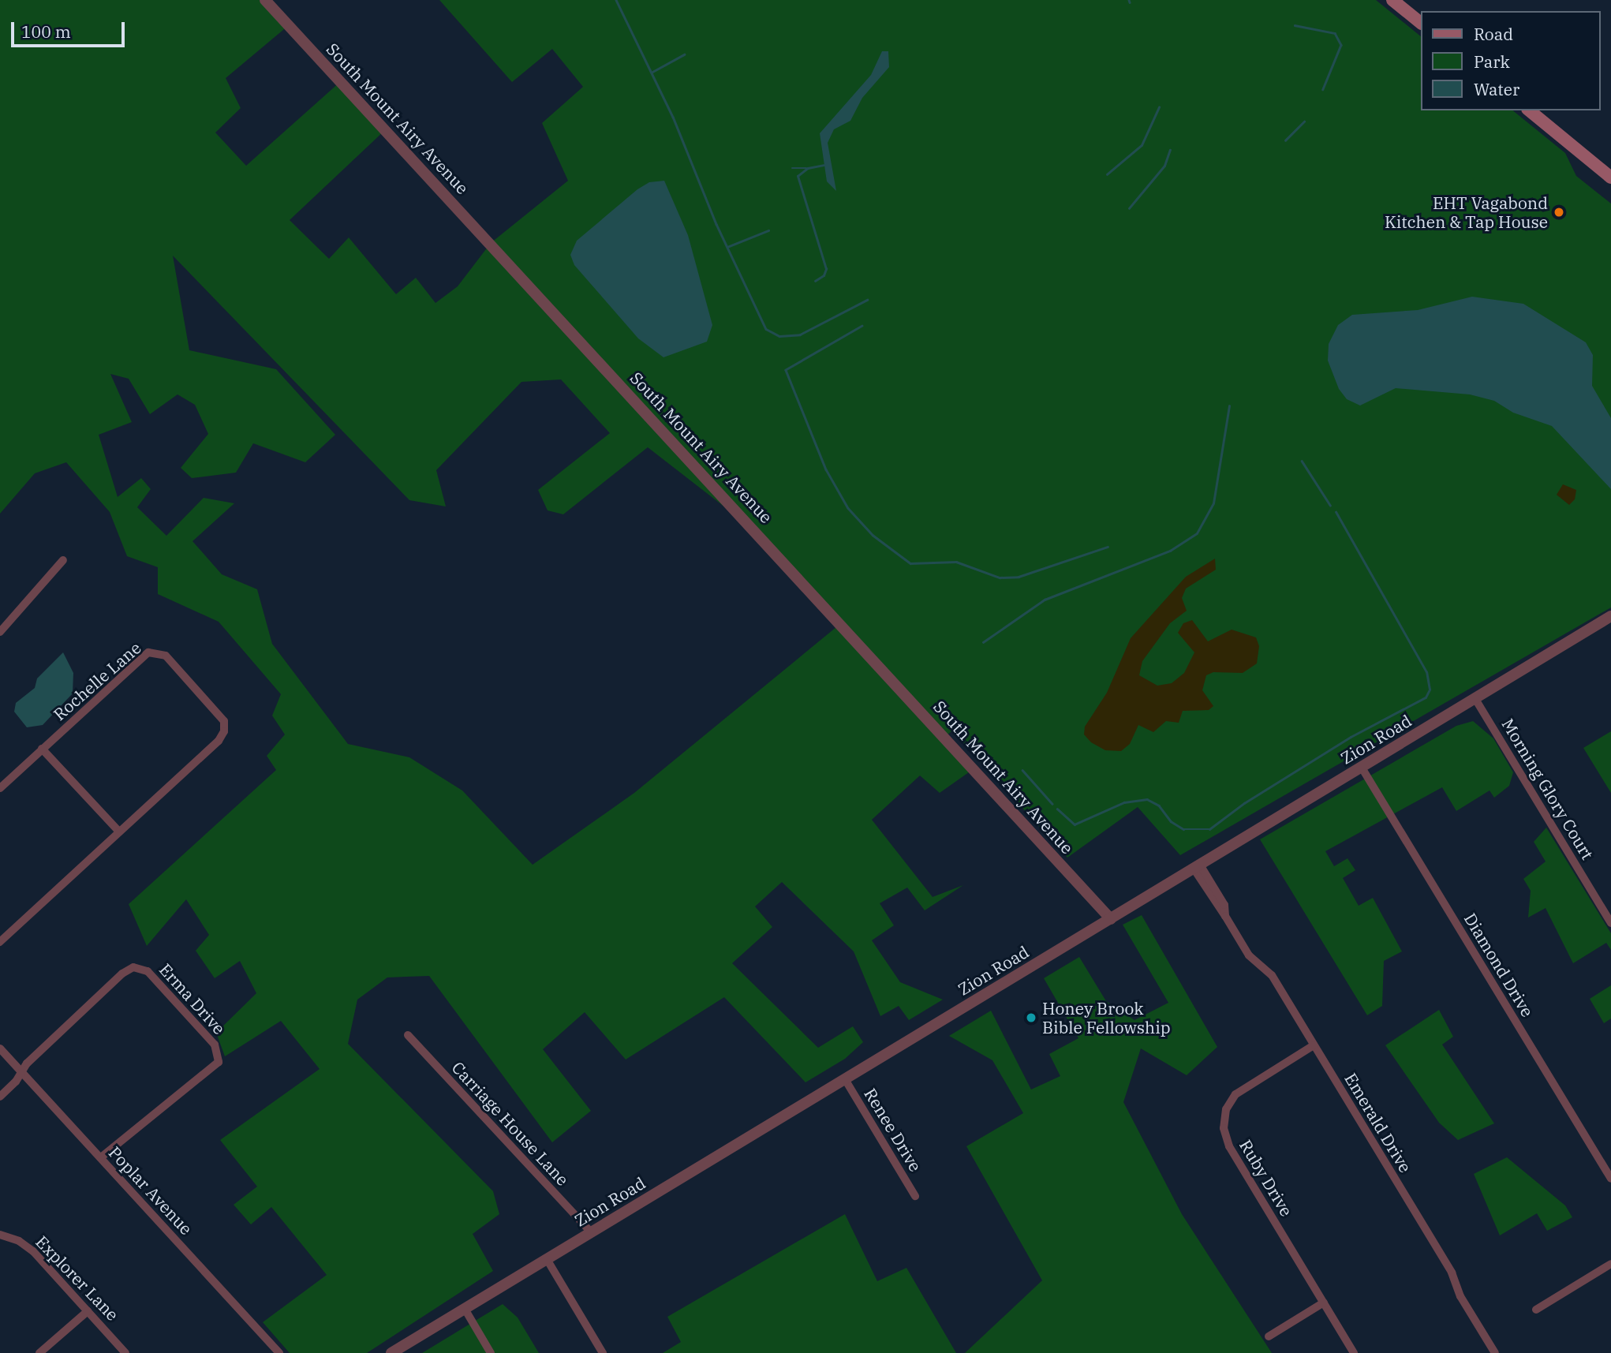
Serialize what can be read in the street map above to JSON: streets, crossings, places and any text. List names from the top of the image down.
{
  "streets": {
    "street": [
      "South Mount Airy Avenue",
      "Rochelle Lane",
      "Zion Road",
      "Morning Glory Court",
      "Diamond Drive",
      "Erma Drive",
      "Emerald Drive",
      "Carriage House Lane",
      "Renee Drive",
      "Ruby Drive",
      "Poplar Avenue",
      "Explorer Lane"
    ]
  },
  "crossings": [
    ["South Mount Airy Avenue", "Zion Road"],
    ["Zion Road", "Morning Glory Court"],
    ["Zion Road", "Diamond Drive"],
    ["Zion Road", "Emerald Drive"],
    ["Zion Road", "Carriage House Lane"],
    ["Zion Road", "Renee Drive"],
    ["Erma Drive", "Poplar Avenue"],
    ["Emerald Drive", "Ruby Drive"]
  ],
  "places": ["EHT Vagabond Kitchen & Tap House", "Honey Brook Bible Fellowship"],
  "legend": ["Road", "Park", "Water"],
  "scale_bar": "100 m"
}
